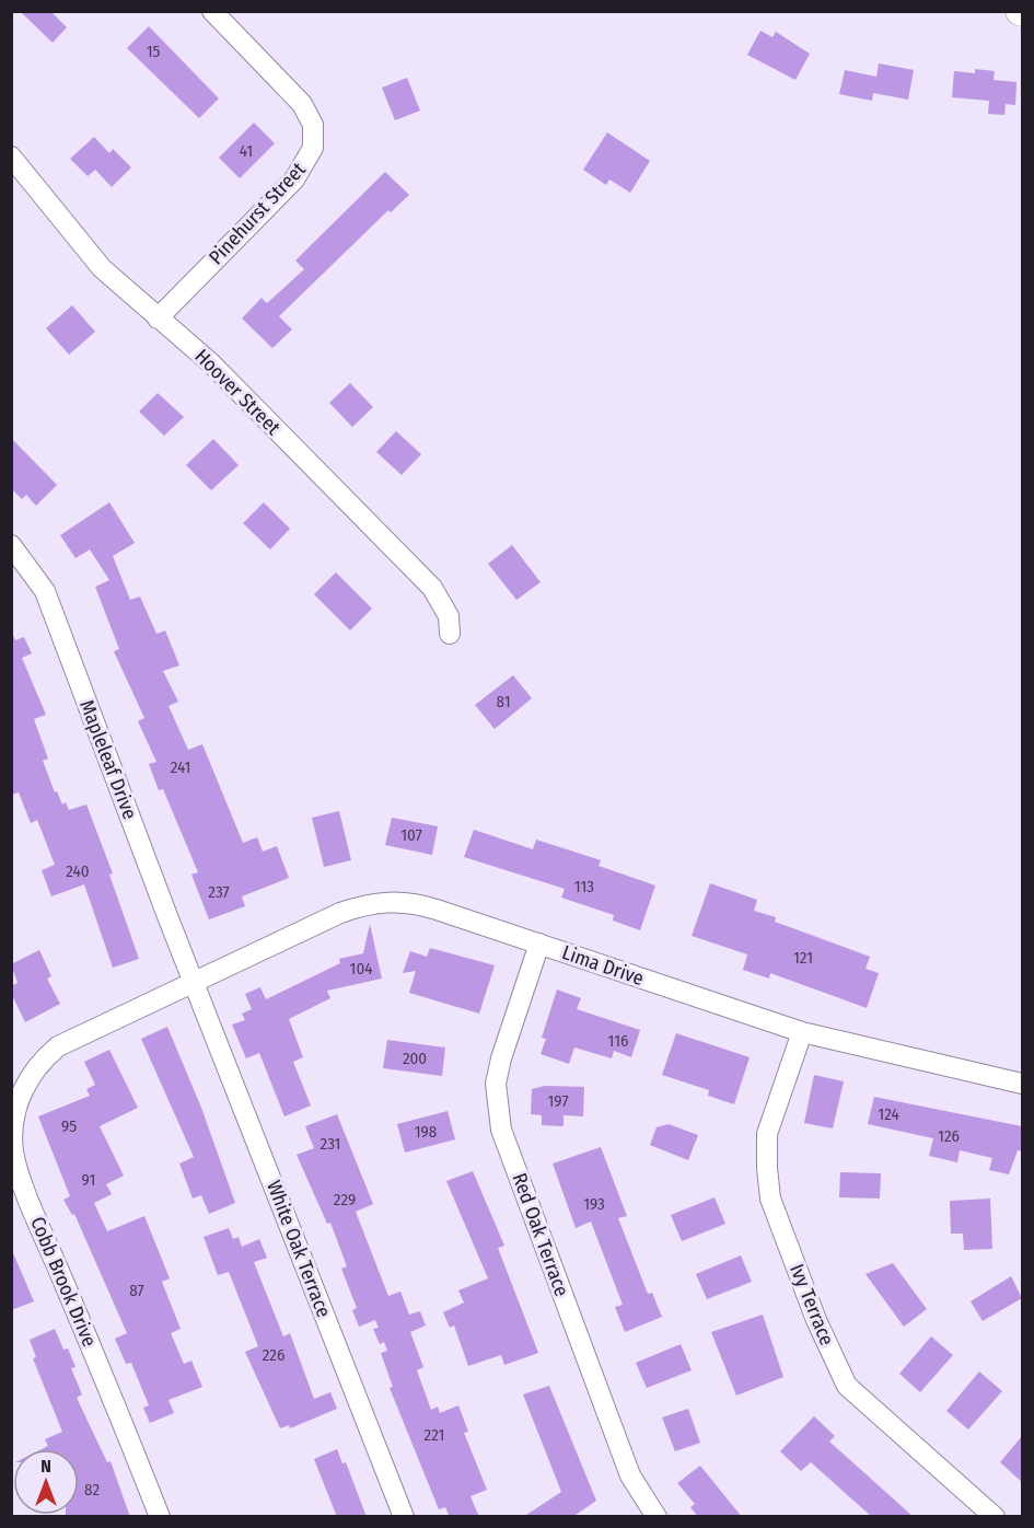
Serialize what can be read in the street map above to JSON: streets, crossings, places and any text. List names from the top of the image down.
{
  "streets": {
    "street": [
      "Pinehurst Street",
      "Hoover Street",
      "Mapleleaf Drive",
      "Lima Drive",
      "Red Oak Terrace",
      "White Oak Terrace",
      "Cobb Brook Drive",
      "Ivy Terrace"
    ]
  },
  "crossings": [
    ["Pinehurst Street", "Hoover Street"],
    ["Mapleleaf Drive", "Lima Drive"],
    ["Mapleleaf Drive", "White Oak Terrace"],
    ["Mapleleaf Drive", "Cobb Brook Drive"],
    ["Lima Drive", "Red Oak Terrace"],
    ["Lima Drive", "White Oak Terrace"],
    ["Lima Drive", "Cobb Brook Drive"],
    ["Lima Drive", "Ivy Terrace"],
    ["White Oak Terrace", "Cobb Brook Drive"]
  ],
  "house_numbers": [
    "15",
    "41",
    "81",
    "241",
    "107",
    "240",
    "113",
    "237",
    "121",
    "104",
    "116",
    "200",
    "197",
    "124",
    "95",
    "198",
    "126",
    "231",
    "91",
    "229",
    "193",
    "87",
    "226",
    "221",
    "82"
  ],
  "north": "top"
}
